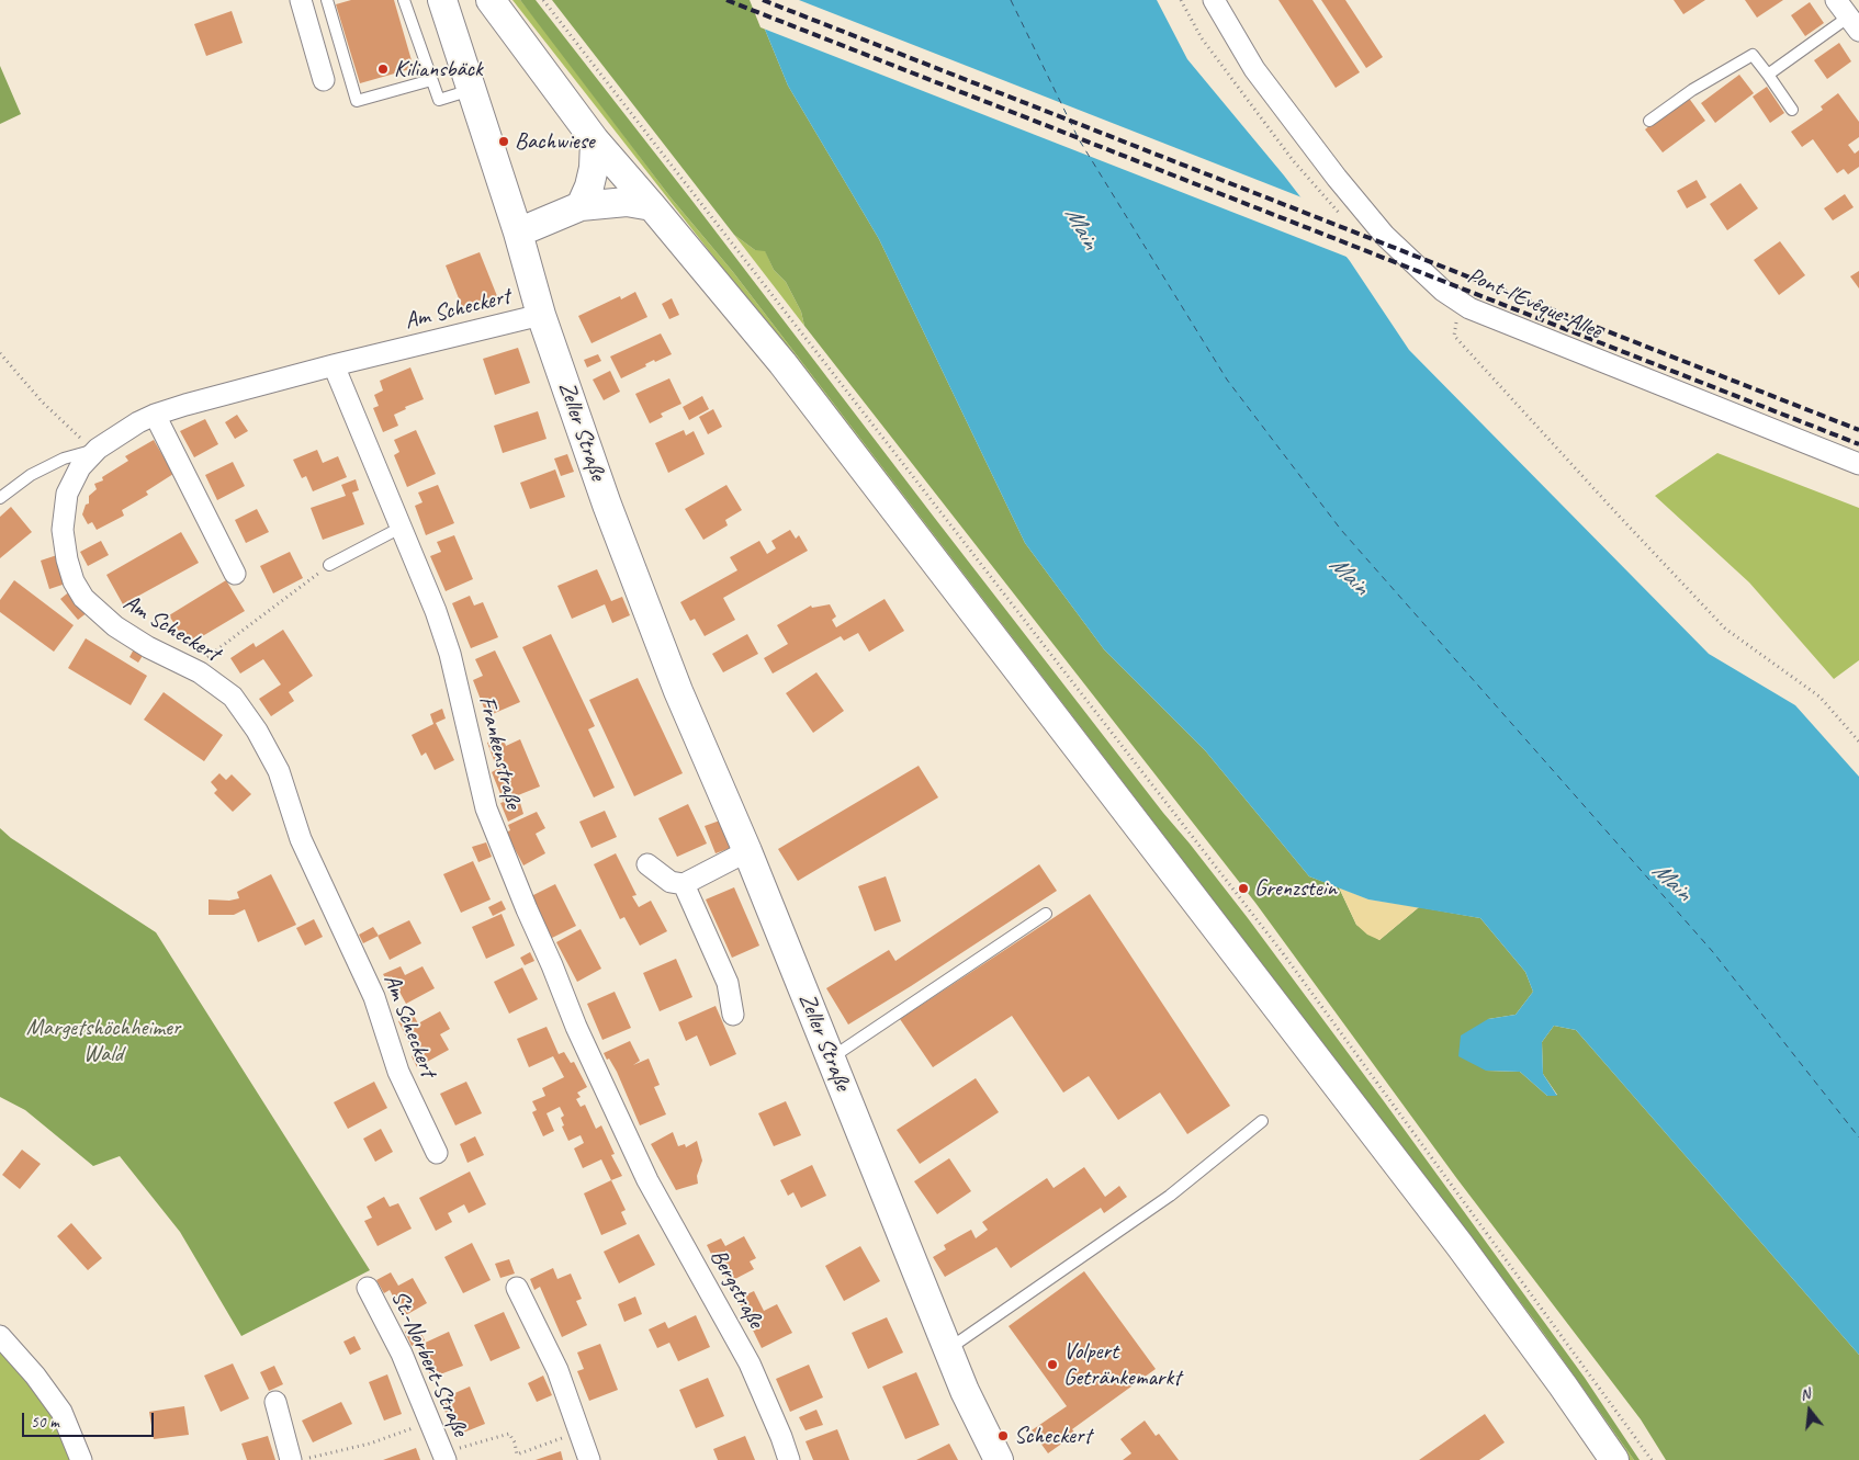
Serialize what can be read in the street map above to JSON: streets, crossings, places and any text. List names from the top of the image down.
{
  "streets": {
    "main road": ["Zeller Straße"],
    "street": [
      "Pont-l'Evêque-Allee",
      "Am Scheckert",
      "Frankenstraße",
      "Bergstraße",
      "St.-Norbert-Straße"
    ]
  },
  "crossings": [
    ["Am Scheckert", "Zeller Straße"],
    ["Am Scheckert", "Frankenstraße"],
    ["Frankenstraße", "Bergstraße"]
  ],
  "water": ["Main"],
  "parks": ["Margetshöchheimer Wald"],
  "places": [
    "Kiliansbäck",
    "Bachwiese",
    "Grenzstein",
    "Volpert Getränkemarkt",
    "Scheckert"
  ],
  "scale_bar": "50 m",
  "north": "top"
}
